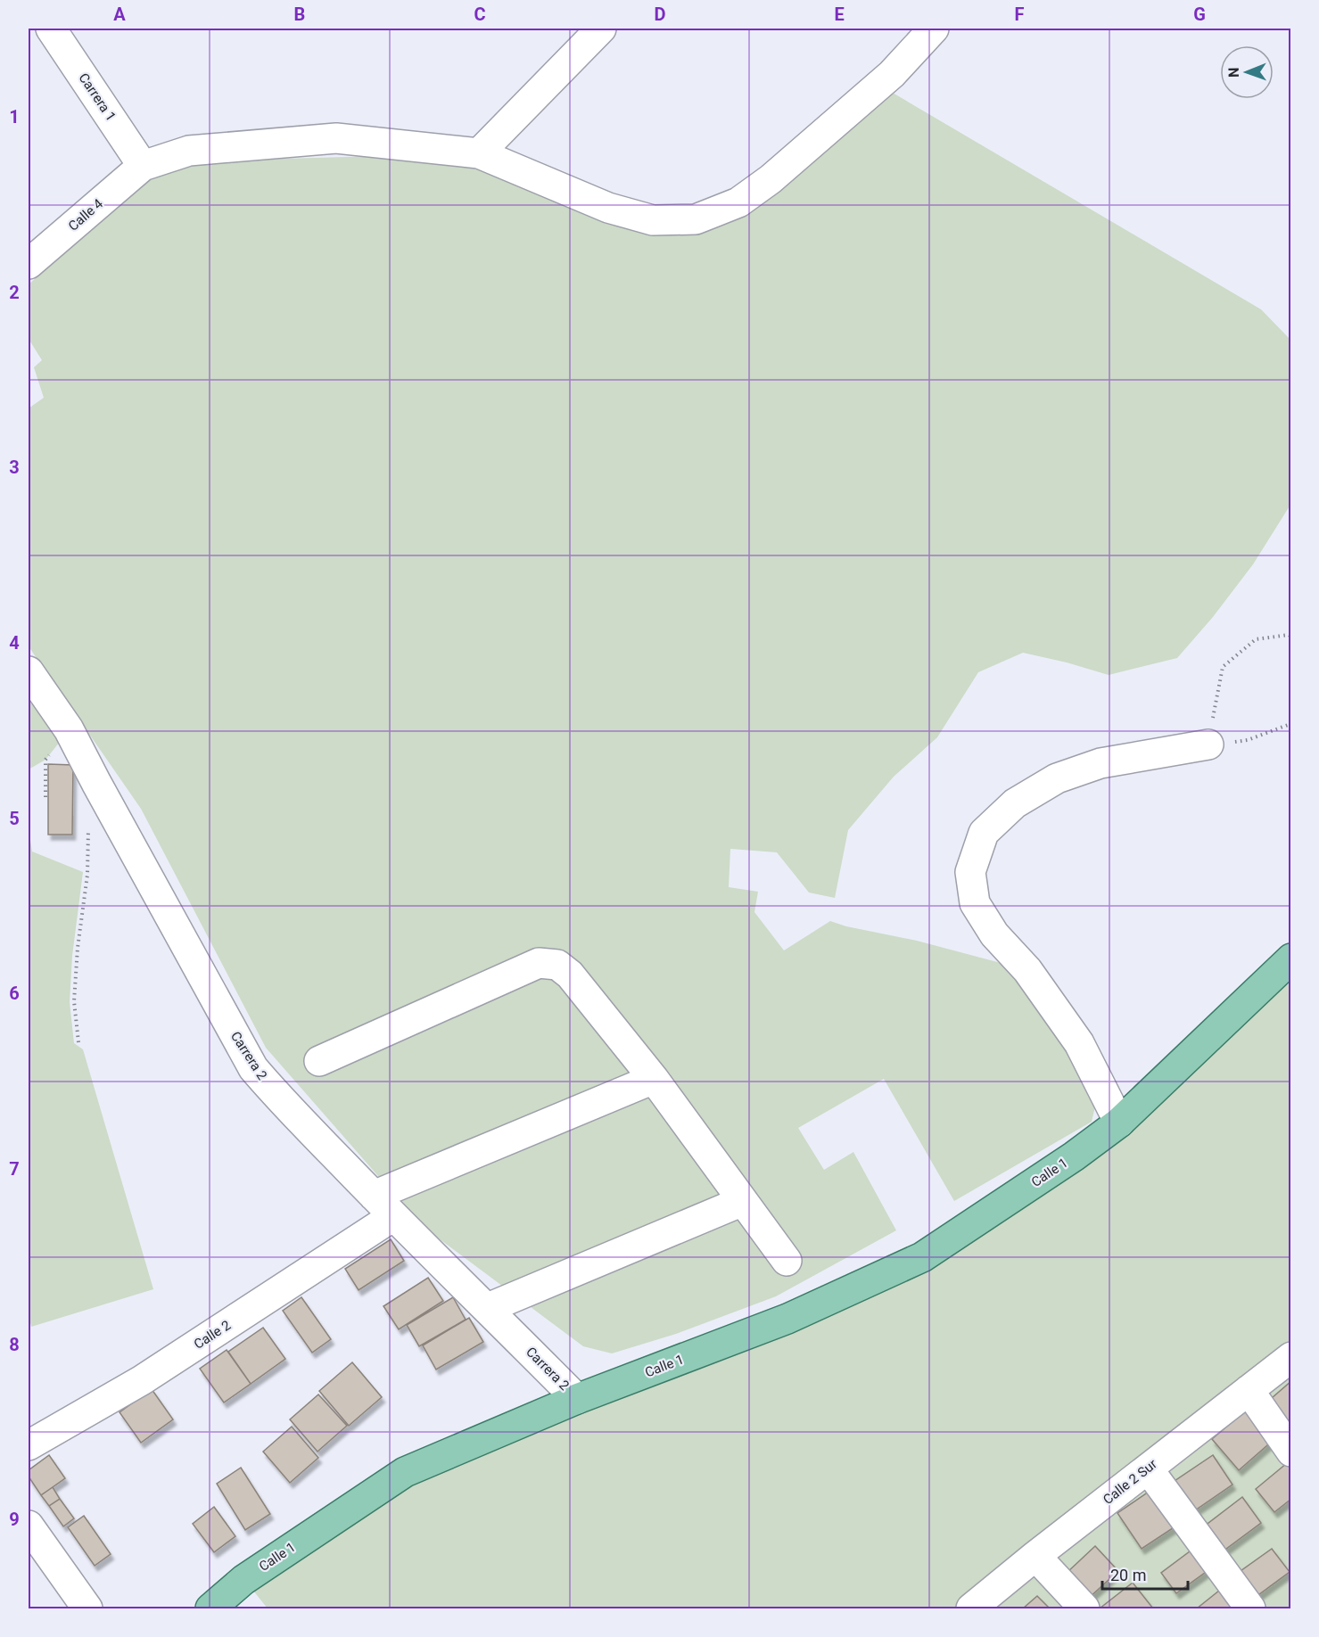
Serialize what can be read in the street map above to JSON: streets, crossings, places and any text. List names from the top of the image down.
{
  "streets": {
    "main road": ["Calle 1"],
    "street": [
      "Carrera 1",
      "Calle 4",
      "Carrera 2",
      "Calle 2",
      "Calle 2 Sur"
    ]
  },
  "crossings": [
    ["Carrera 1", "Calle 4"],
    ["Carrera 2", "Calle 1"],
    ["Carrera 2", "Calle 2"]
  ],
  "scale_bar": "20 m",
  "north": "left",
  "grid": {
    "columns": [
      "A",
      "B",
      "C",
      "D",
      "E",
      "F",
      "G"
    ],
    "rows": [
      "1",
      "2",
      "3",
      "4",
      "5",
      "6",
      "7",
      "8",
      "9"
    ]
  }
}
